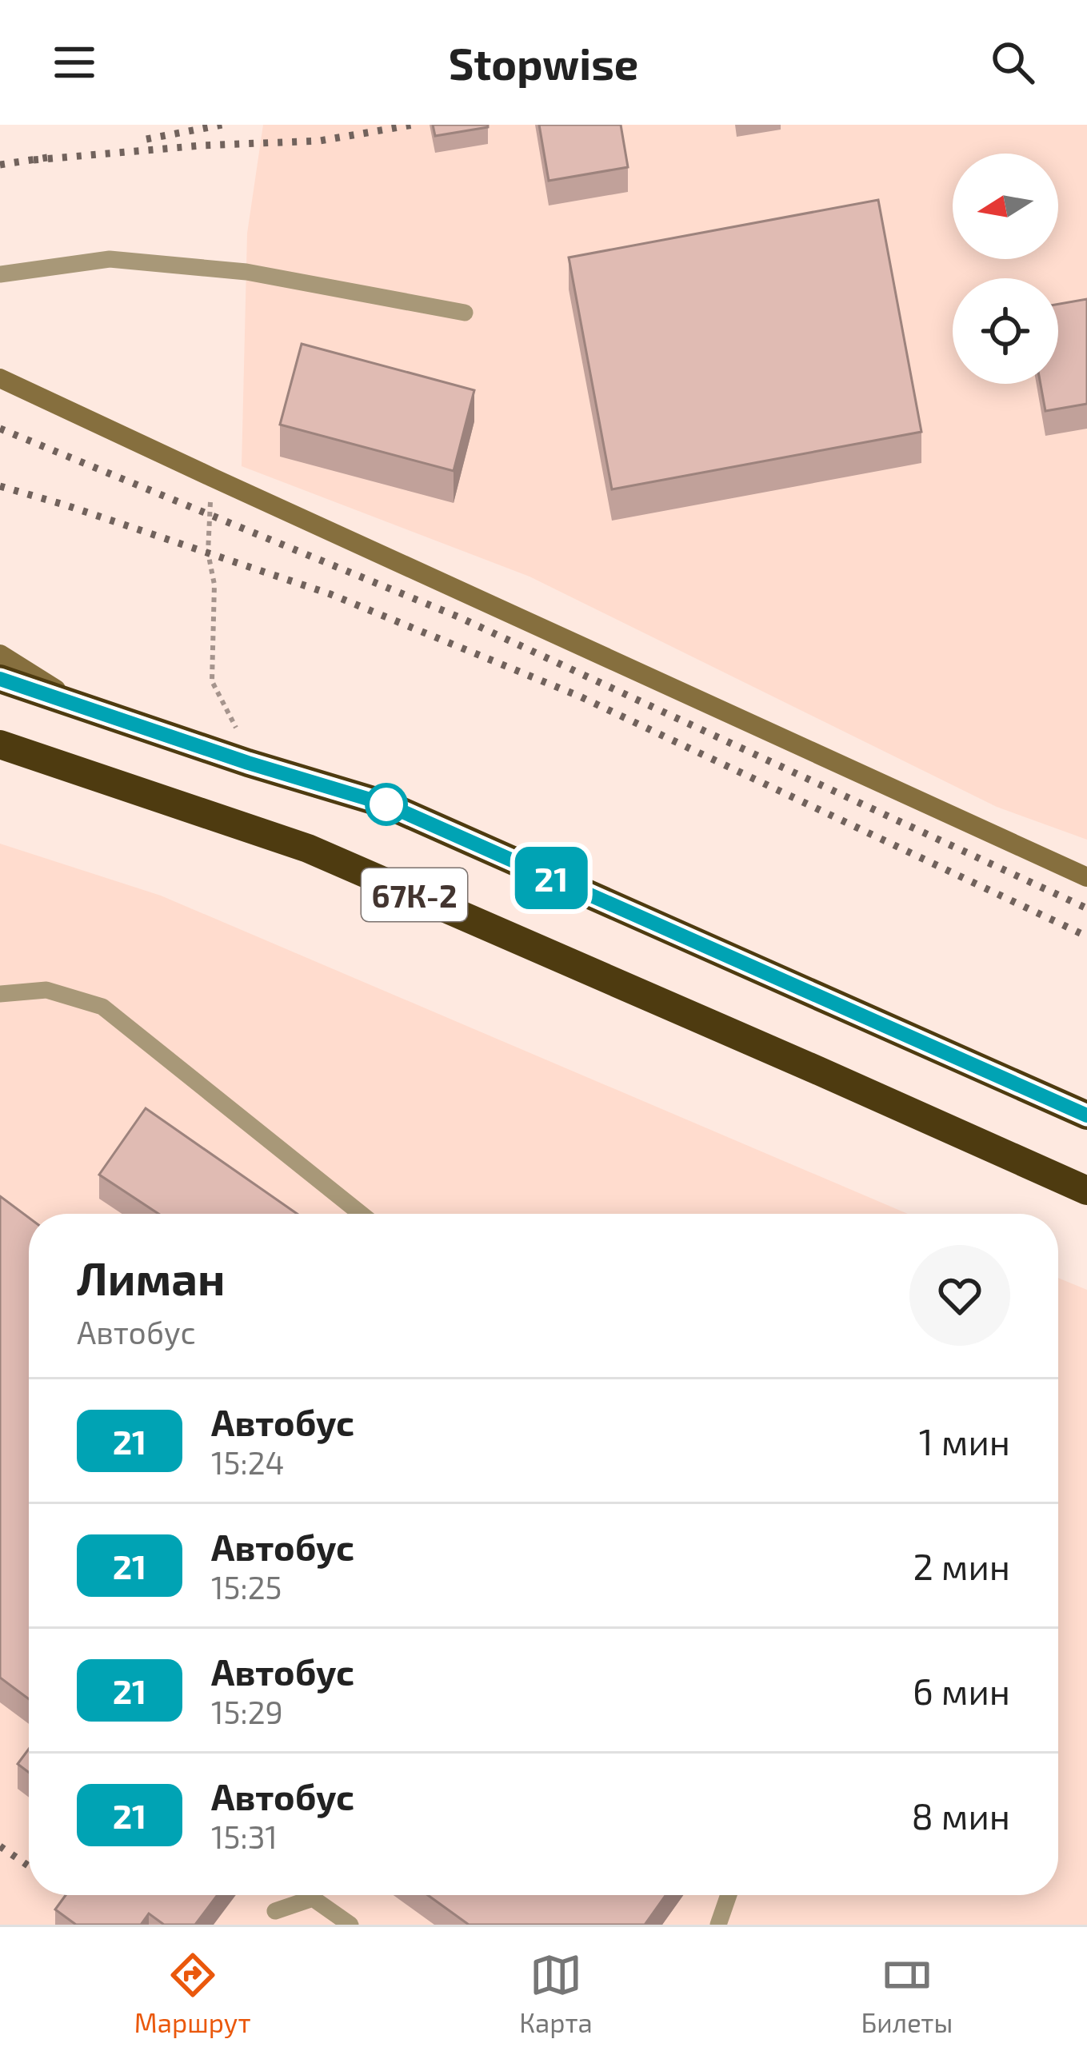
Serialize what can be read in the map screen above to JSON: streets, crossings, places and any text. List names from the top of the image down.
{
  "streets": {
    "highway": ["67К-2"]
  },
  "lines": ["bus line 21"],
  "north": "left",
  "page": {
    "header": "Stopwise",
    "on_map": "21",
    "heading": ["Лиман", "Автобус"],
    "list": [
      {
        "mark": "21",
        "name": "Автобус",
        "note": "15:24",
        "value": "1 мин"
      },
      {
        "mark": "21",
        "name": "Автобус",
        "note": "15:25",
        "value": "2 мин"
      },
      {
        "mark": "21",
        "name": "Автобус",
        "note": "15:29",
        "value": "6 мин"
      },
      {
        "mark": "21",
        "name": "Автобус",
        "note": "15:31",
        "value": "8 мин"
      }
    ],
    "tabs": ["Маршрут", "Карта", "Билеты"]
  }
}
